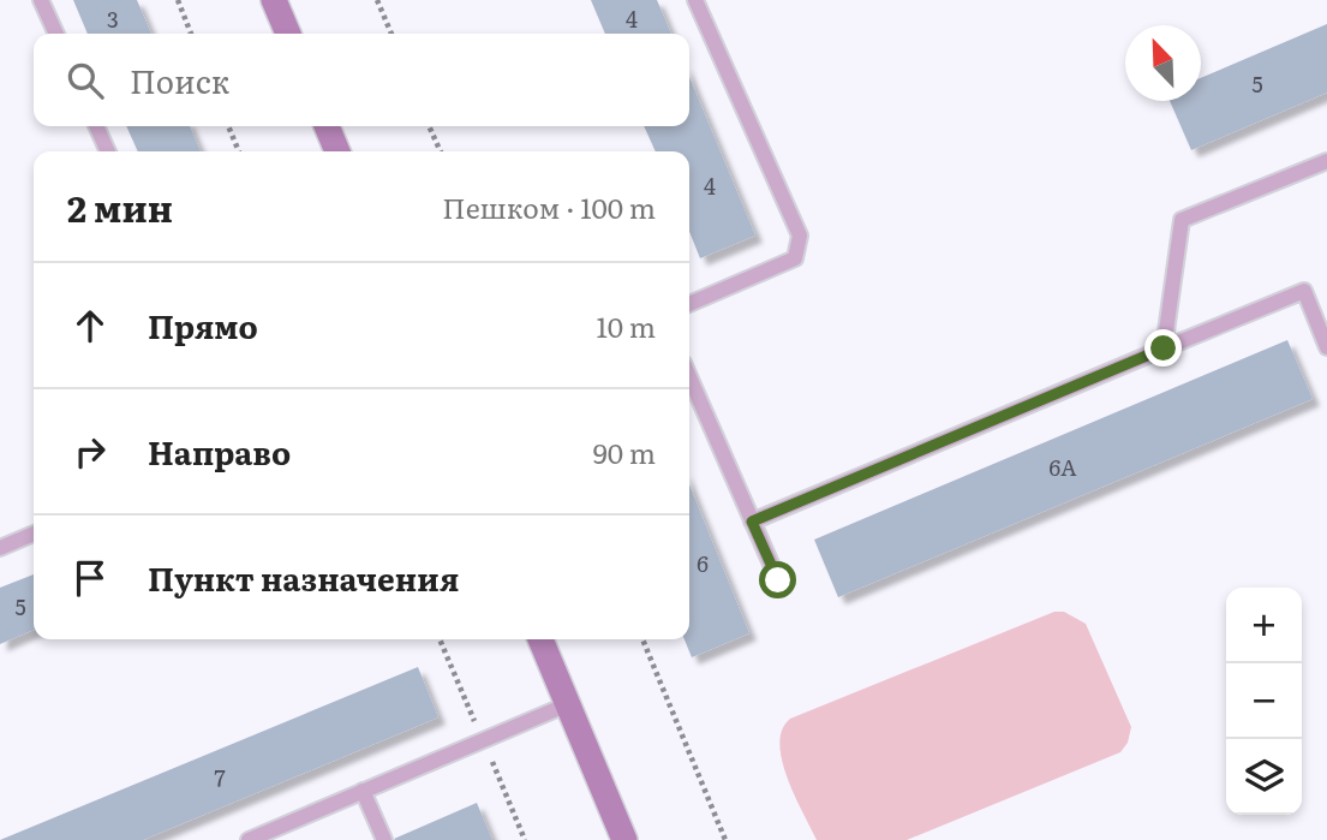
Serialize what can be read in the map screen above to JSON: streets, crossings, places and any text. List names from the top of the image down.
{
  "house_numbers": [
    "3",
    "4",
    "5",
    "4",
    "6А",
    "6",
    "5",
    "7"
  ],
  "north": "top left",
  "page": {
    "search": "Поиск",
    "heading": ["2 мин", "Пешком · 100 m"],
    "list": [
      ["Прямо", "10 m"],
      ["Направо", "90 m"],
      "Пункт назначения"
    ],
    "map_buttons": ["+", "−"]
  }
}
